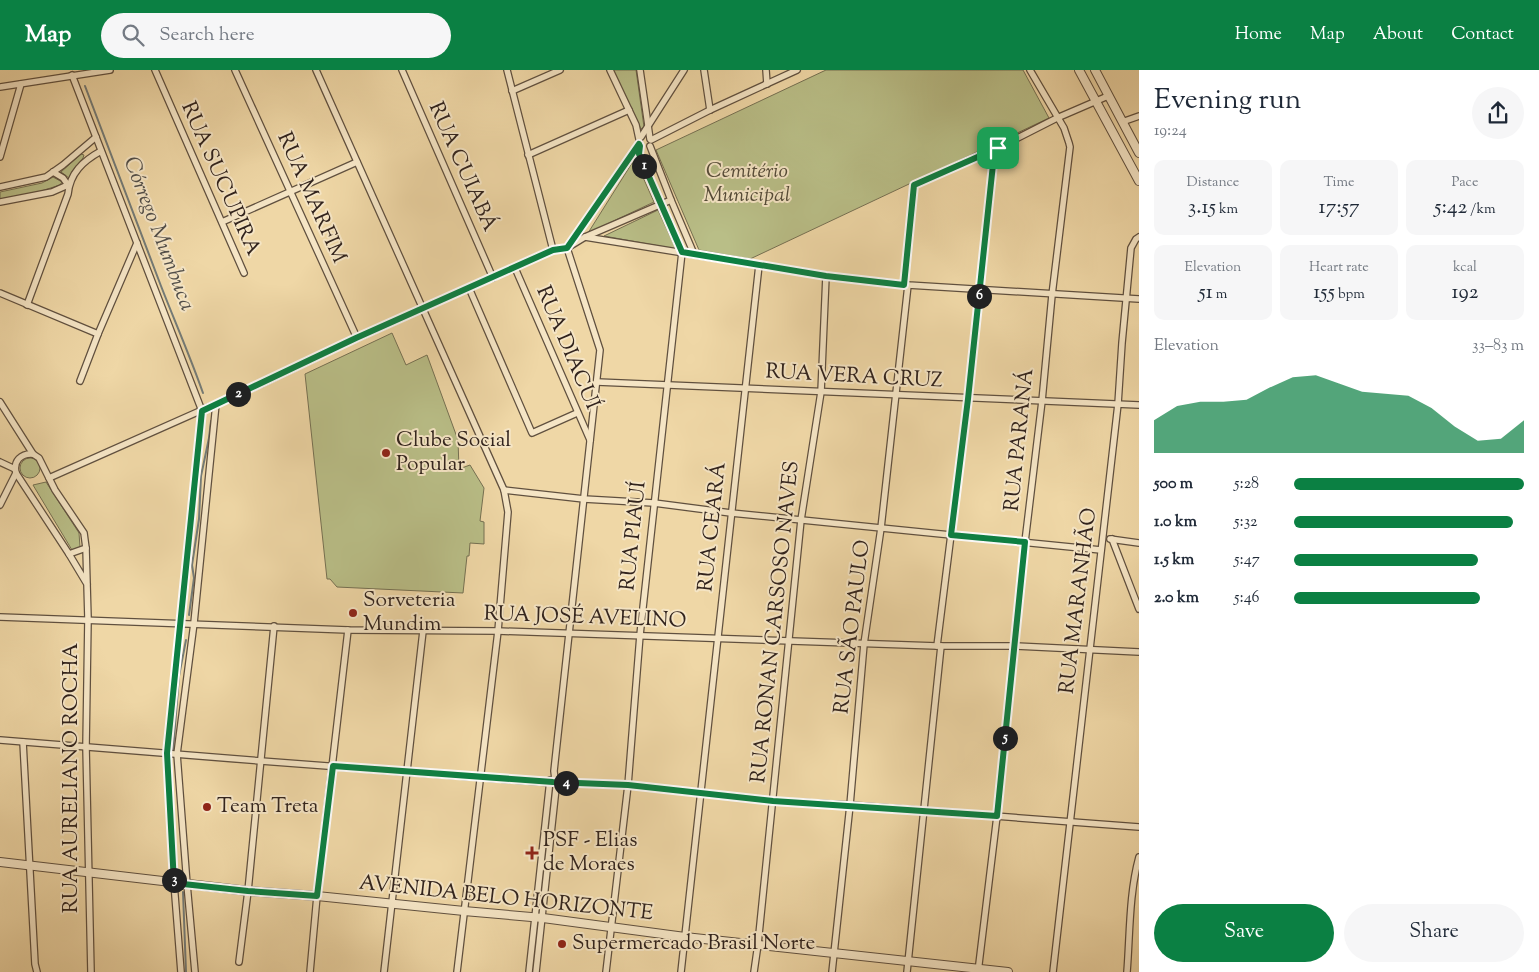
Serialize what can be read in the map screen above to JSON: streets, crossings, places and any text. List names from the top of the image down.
{
  "streets": {
    "street": [
      "RUA CUIABÁ",
      "RUA SUCUPIRA",
      "RUA MARFIM",
      "RUA DIACUÍ",
      "RUA VERA CRUZ",
      "RUA PARANÁ",
      "RUA CEARÁ",
      "RUA PIAUÍ",
      "RUA MARANHÃO",
      "RUA JOSÉ AVELINO",
      "RUA RONAN CARSOSO NAVES",
      "RUA SÃO PAULO",
      "RUA AURELIANO ROCHA",
      "AVENIDA BELO HORIZONTE"
    ]
  },
  "crossings": [
    ["RUA VERA CRUZ", "RUA PARANÁ"],
    ["RUA VERA CRUZ", "RUA CEARÁ"],
    ["RUA VERA CRUZ", "RUA PIAUÍ"],
    ["RUA VERA CRUZ", "RUA MARANHÃO"],
    ["RUA VERA CRUZ", "RUA RONAN CARSOSO NAVES"],
    ["RUA VERA CRUZ", "RUA SÃO PAULO"],
    ["RUA PARANÁ", "RUA JOSÉ AVELINO"],
    ["RUA PARANÁ", "AVENIDA BELO HORIZONTE"],
    ["RUA CEARÁ", "RUA JOSÉ AVELINO"],
    ["RUA CEARÁ", "AVENIDA BELO HORIZONTE"],
    ["RUA PIAUÍ", "RUA JOSÉ AVELINO"],
    ["RUA PIAUÍ", "AVENIDA BELO HORIZONTE"],
    ["RUA MARANHÃO", "RUA JOSÉ AVELINO"],
    ["RUA JOSÉ AVELINO", "RUA RONAN CARSOSO NAVES"],
    ["RUA JOSÉ AVELINO", "RUA SÃO PAULO"],
    ["RUA JOSÉ AVELINO", "RUA AURELIANO ROCHA"],
    ["RUA RONAN CARSOSO NAVES", "AVENIDA BELO HORIZONTE"],
    ["RUA SÃO PAULO", "AVENIDA BELO HORIZONTE"],
    ["RUA AURELIANO ROCHA", "AVENIDA BELO HORIZONTE"]
  ],
  "water": ["Córrego Mumbuca"],
  "parks": ["Cemitério Municipal"],
  "places": {
    "other": [
      "Clube Social Popular",
      "Sorveteria Mundim",
      "Team Treta",
      "Supermercado Brasil Norte"
    ],
    "health": ["PSF - Elias de Moraes"]
  },
  "page": {
    "header": "Map",
    "search": "Search here",
    "nav": [
      "Home",
      "Map",
      "About",
      "Contact"
    ],
    "heading": ["Evening run", "19:24"],
    "pins": [
      "1",
      "6",
      "2",
      "5",
      "4",
      "3"
    ],
    "stats": [
      ["Distance", "3.15 km"],
      ["Time", "17:57"],
      ["Pace", "5:42 /km"],
      ["Elevation", "51 m"],
      ["Heart rate", "155 bpm"],
      ["kcal", "192"]
    ],
    "chart": ["Elevation", "33–83 m"],
    "list": [
      {
        "name": "500 m",
        "note": "5:28"
      },
      {
        "name": "1.0 km",
        "note": "5:32"
      },
      {
        "name": "1.5 km",
        "note": "5:47"
      },
      {
        "name": "2.0 km",
        "note": "5:46"
      }
    ],
    "buttons": ["Save", "Share"]
  }
}
